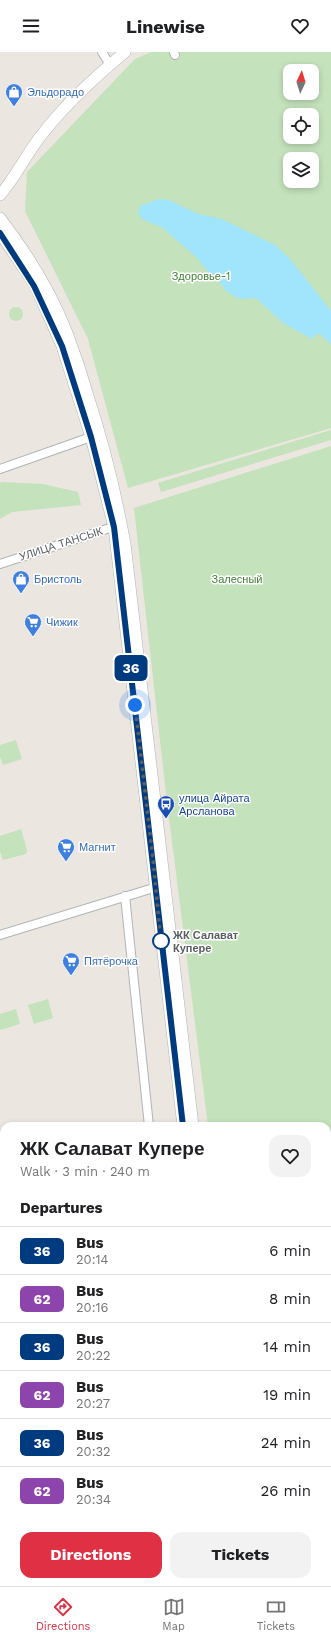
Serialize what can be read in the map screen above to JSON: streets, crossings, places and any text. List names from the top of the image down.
{
  "streets": {
    "street": ["УЛИЦА ТАНСЫК"]
  },
  "parks": ["Здоровье-1", "Залесный"],
  "places": {
    "shop": ["Эльдорадо", "Бристоль"],
    "supermarket": ["Чижик", "Магнит", "Пятёрочка"],
    "bus stop": ["улица Айрата Арсланова"],
    "other": ["ЖК Салават Купере"]
  },
  "lines": ["bus line 36"],
  "north": "top",
  "page": {
    "header": "Linewise",
    "on_map": "36",
    "heading": [
      ["ЖК Салават Купере", "Walk · 3 min · 240 m"],
      "Departures"
    ],
    "list": [
      {
        "mark": "36",
        "name": "Bus",
        "note": "20:14",
        "value": "6 min"
      },
      {
        "mark": "62",
        "name": "Bus",
        "note": "20:16",
        "value": "8 min"
      },
      {
        "mark": "36",
        "name": "Bus",
        "note": "20:22",
        "value": "14 min"
      },
      {
        "mark": "62",
        "name": "Bus",
        "note": "20:27",
        "value": "19 min"
      },
      {
        "mark": "36",
        "name": "Bus",
        "note": "20:32",
        "value": "24 min"
      },
      {
        "mark": "62",
        "name": "Bus",
        "note": "20:34",
        "value": "26 min"
      }
    ],
    "buttons": ["Directions", "Tickets"],
    "tabs": ["Directions", "Map", "Tickets"]
  }
}
